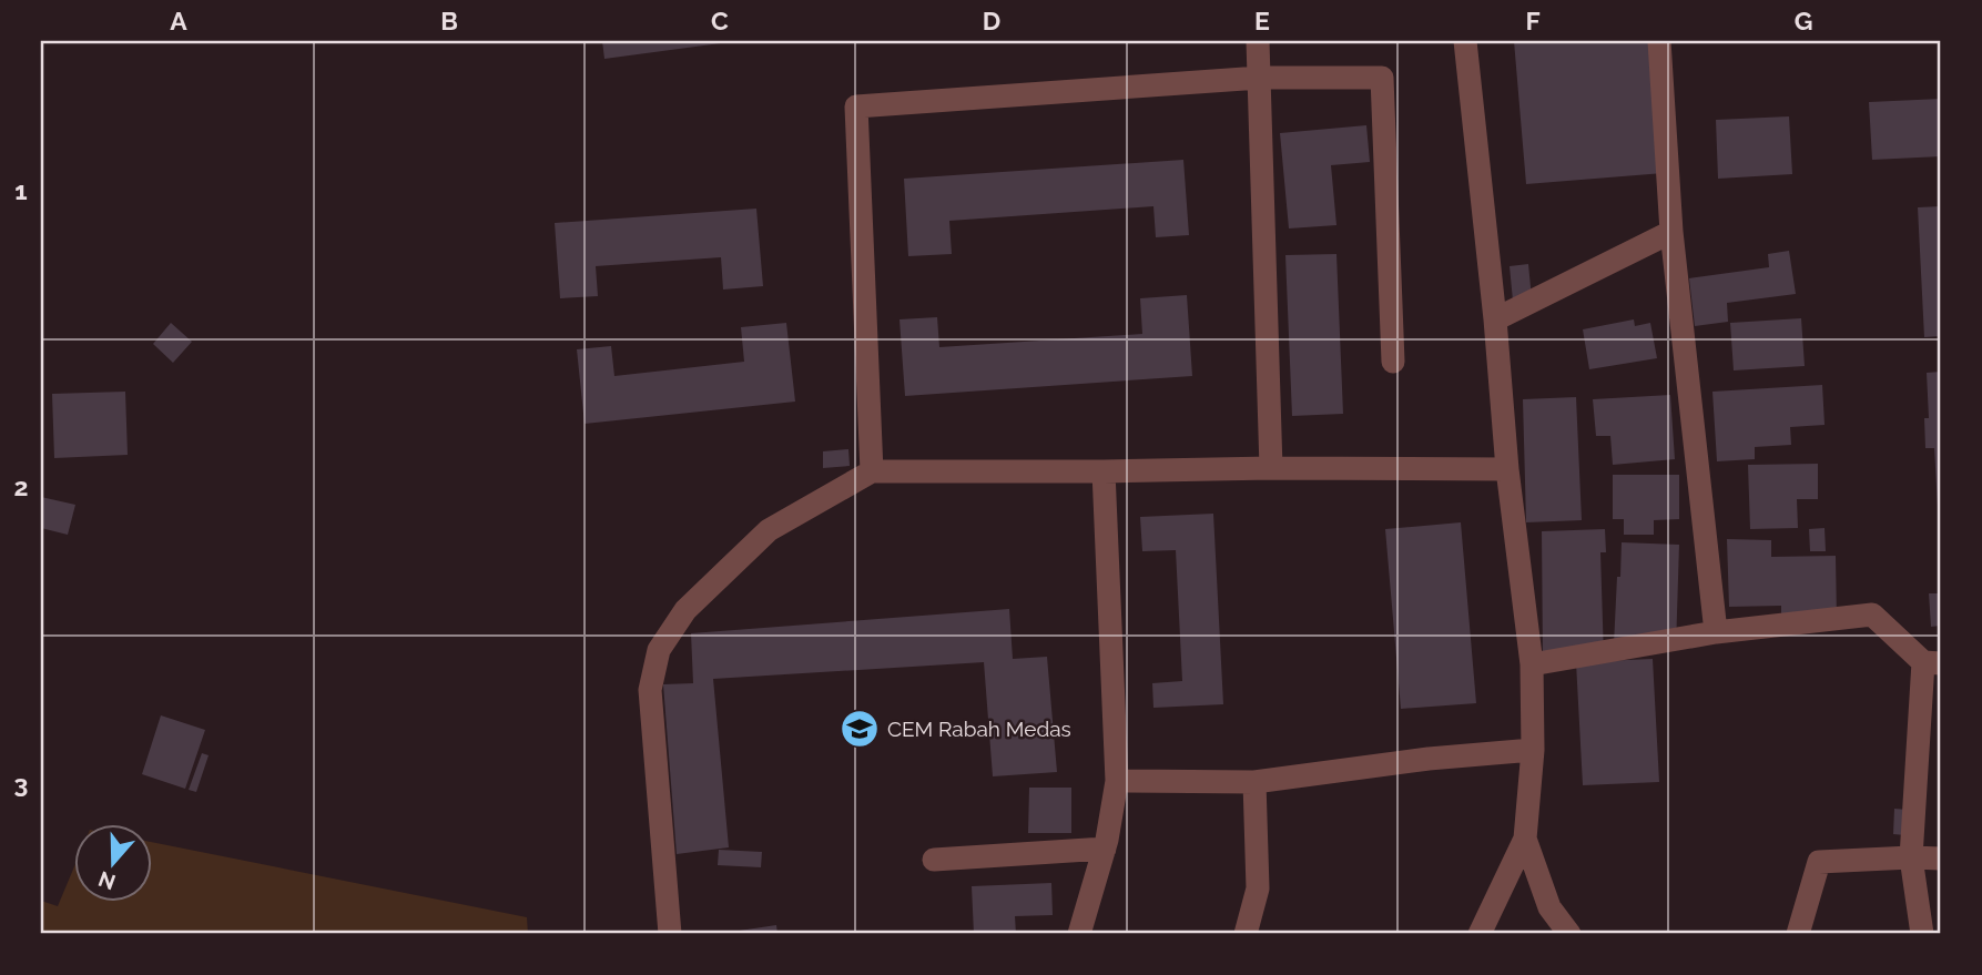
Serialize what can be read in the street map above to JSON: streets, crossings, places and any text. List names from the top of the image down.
{
  "places": {
    "school or university": ["CEM Rabah Medas"]
  },
  "north": "bottom",
  "grid": {
    "columns": [
      "A",
      "B",
      "C",
      "D",
      "E",
      "F",
      "G"
    ],
    "rows": ["1", "2", "3"]
  }
}
